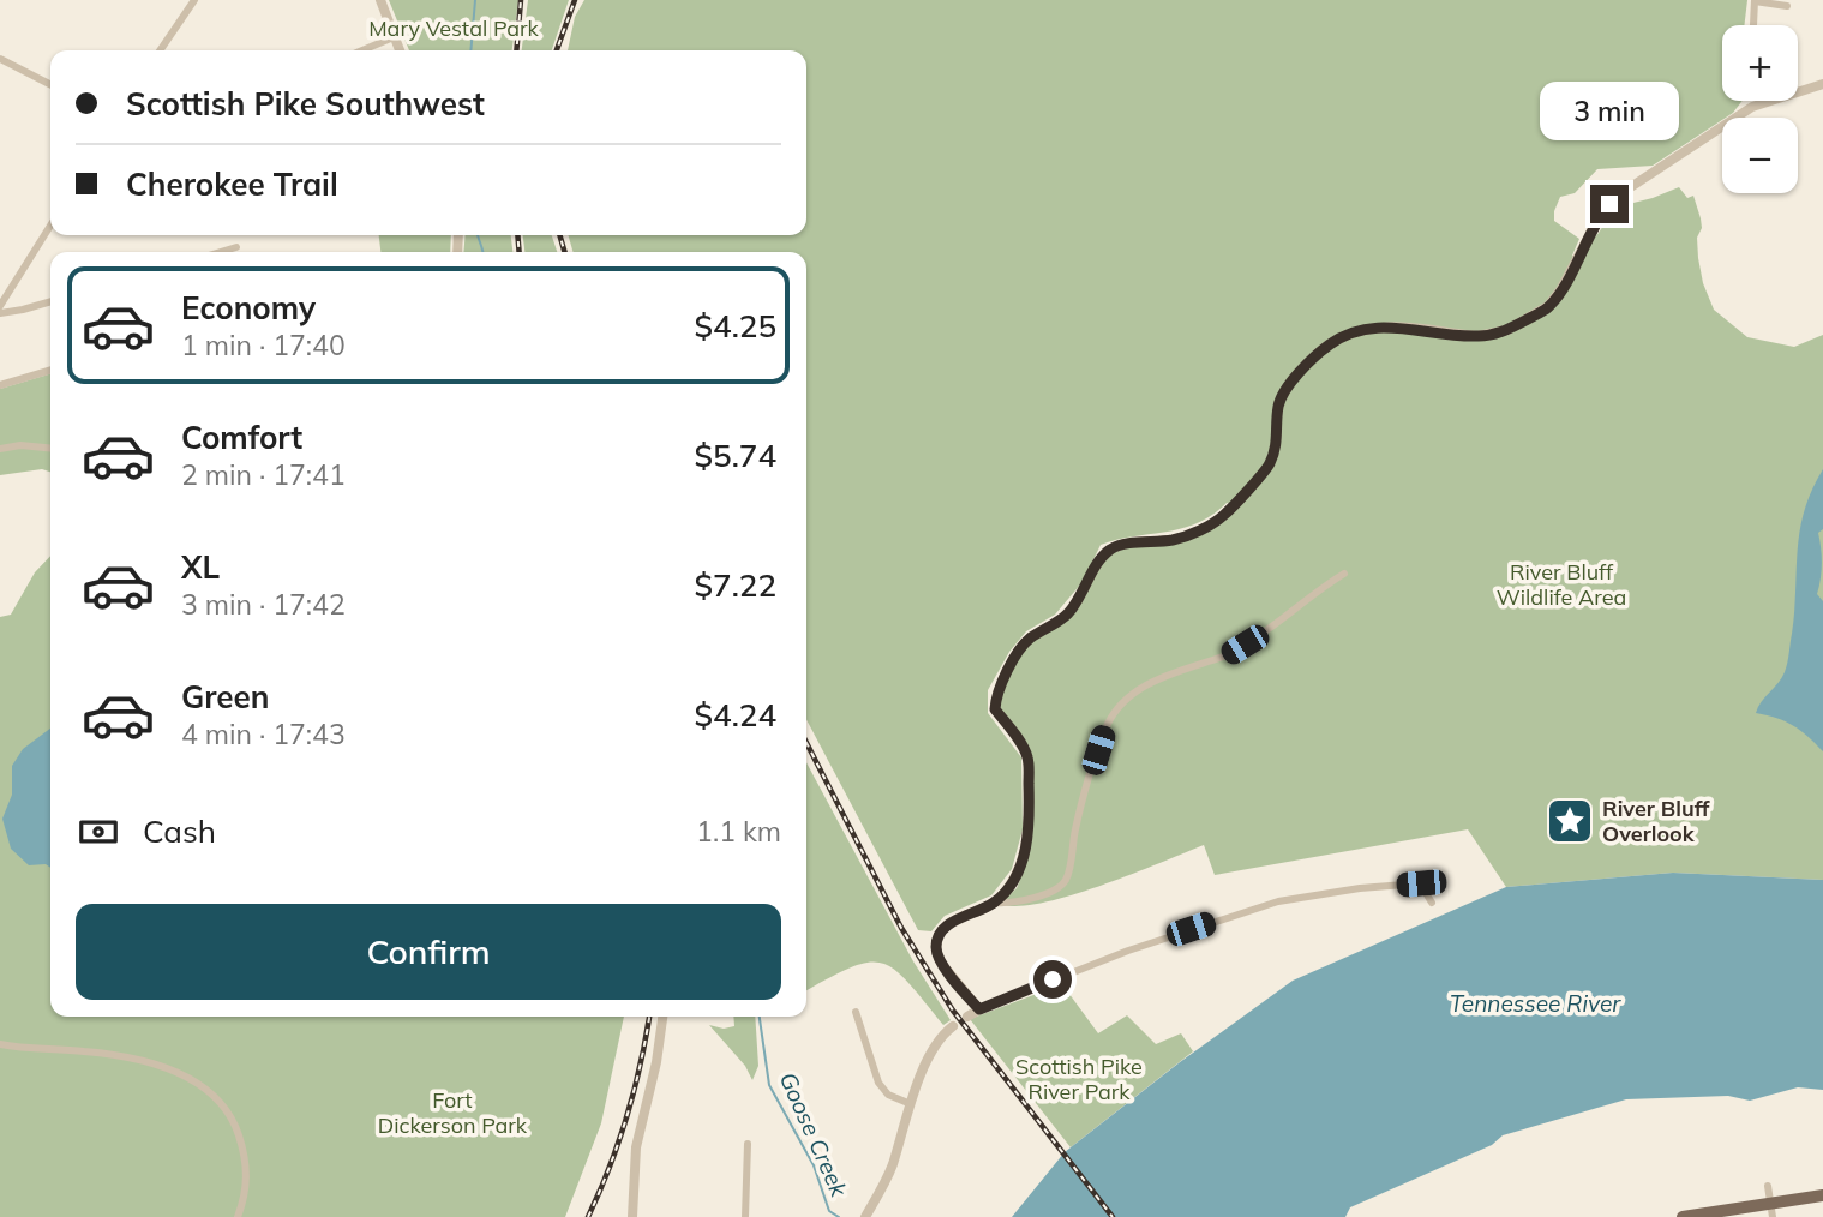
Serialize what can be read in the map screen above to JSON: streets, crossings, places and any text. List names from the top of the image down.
{
  "water": ["Tennessee River", "Goose Creek"],
  "parks": [
    "Mary Vestal Park",
    "River Bluff Wildlife Area",
    "Scottish Pike River Park",
    "Fort Dickerson Park"
  ],
  "places": {
    "place": ["River Bluff Overlook"]
  },
  "page": {
    "map_buttons": ["+", "−"],
    "banner": ["Scottish Pike Southwest", "Cherokee Trail"],
    "bubble": "3 min",
    "list": [
      {
        "name": "Economy",
        "note": "1 min · 17:40",
        "value": "$4.25"
      },
      {
        "name": "Comfort",
        "note": "2 min · 17:41",
        "value": "$5.74"
      },
      {
        "name": "XL",
        "note": "3 min · 17:42",
        "value": "$7.22"
      },
      {
        "name": "Green",
        "note": "4 min · 17:43",
        "value": "$4.24"
      }
    ],
    "pay": ["Cash", "1.1 km"],
    "buttons": "Confirm"
  }
}
